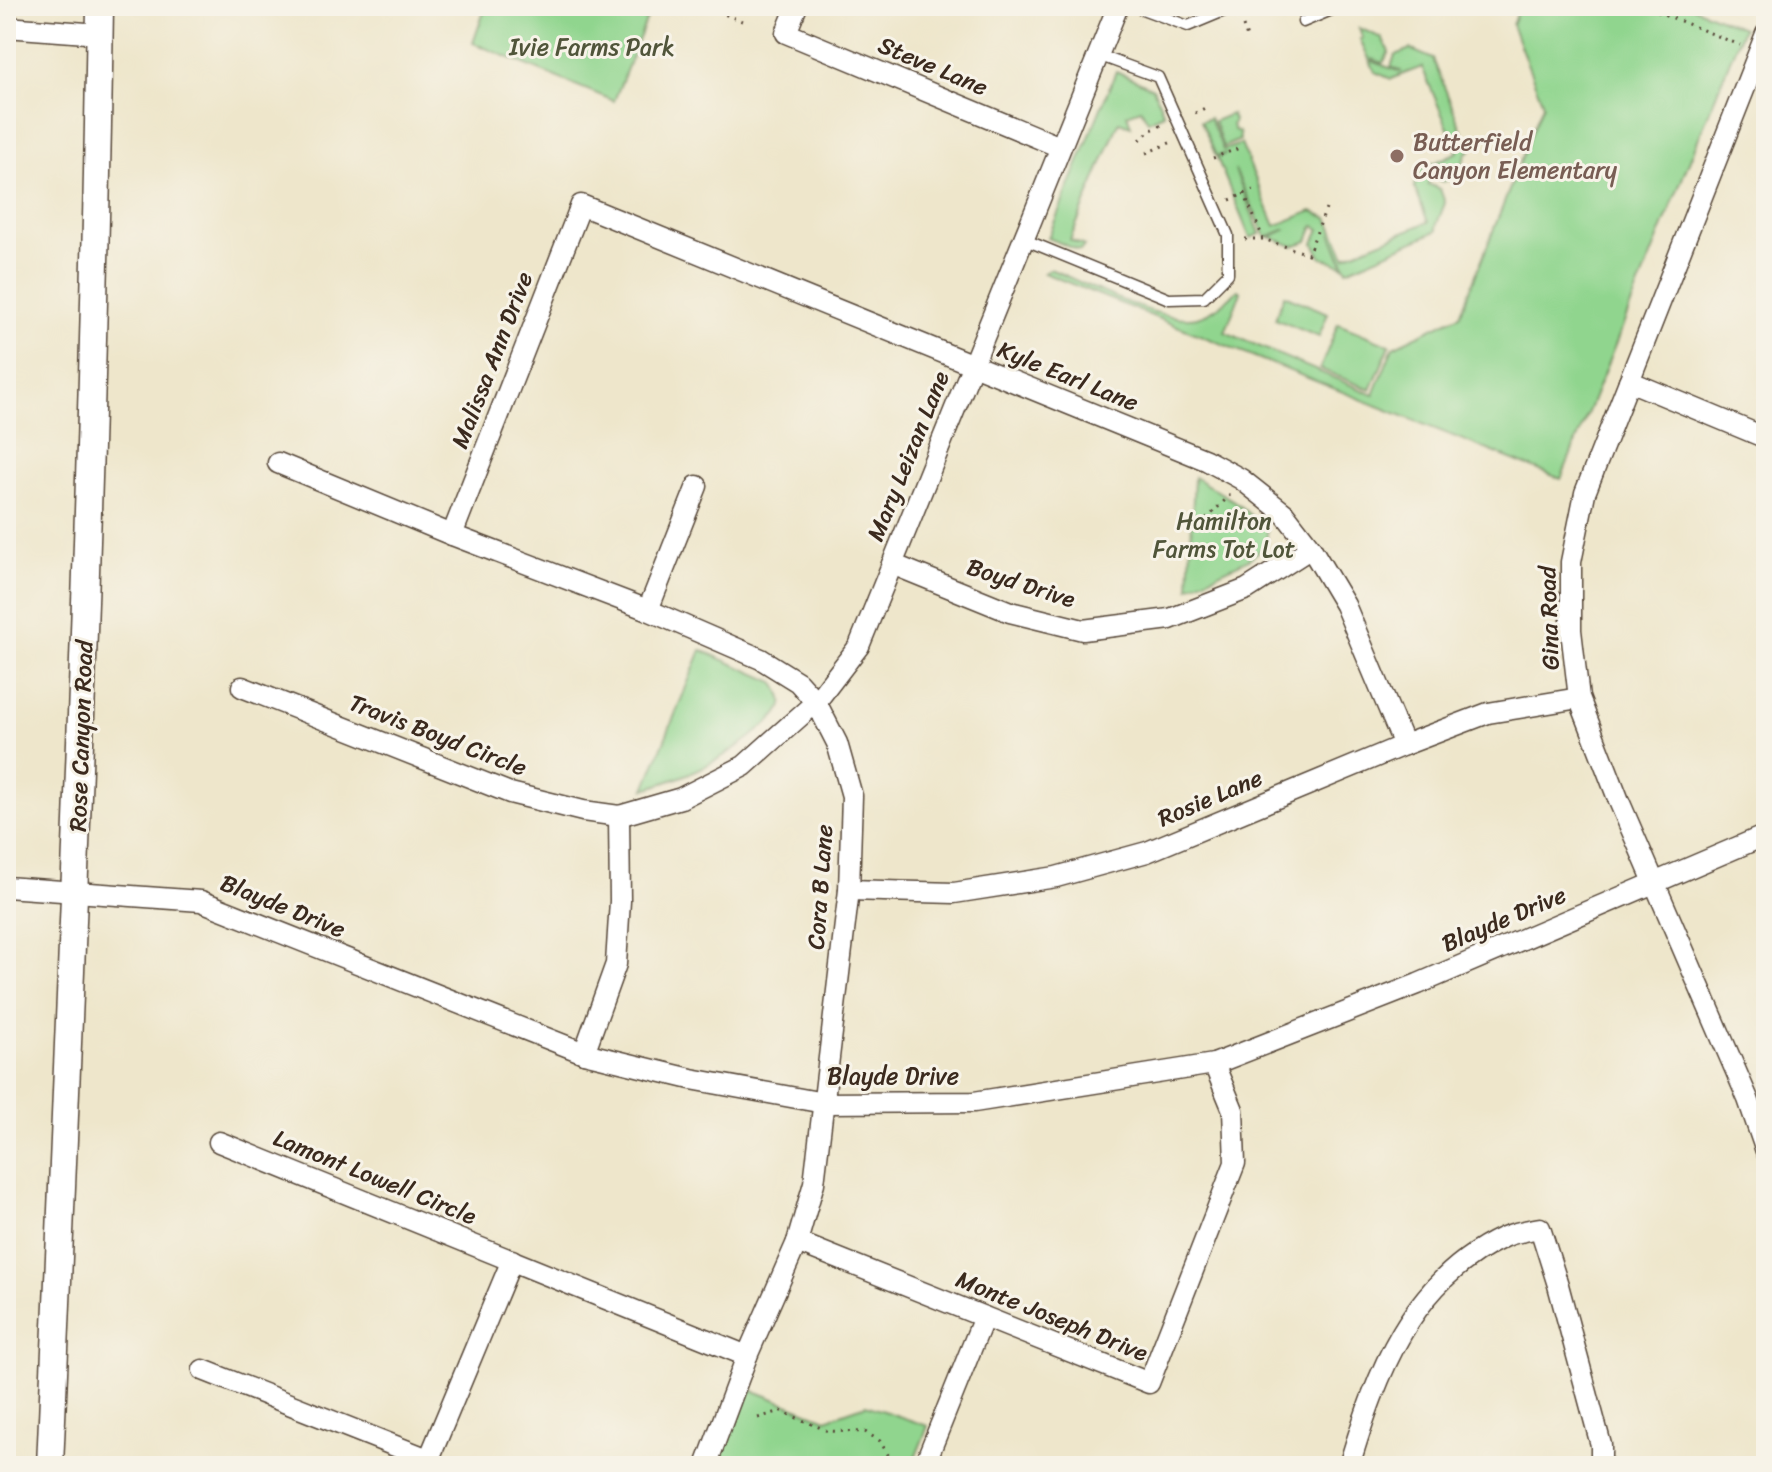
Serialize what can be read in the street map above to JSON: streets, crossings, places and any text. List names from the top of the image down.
{
  "streets": {
    "street": [
      "Steve Lane",
      "Malissa Ann Drive",
      "Kyle Earl Lane",
      "Mary Leizan Lane",
      "Boyd Drive",
      "Gina Road",
      "Travis Boyd Circle",
      "Rose Canyon Road",
      "Rosie Lane",
      "Cora B Lane",
      "Blayde Drive",
      "Lamont Lowell Circle",
      "Monte Joseph Drive"
    ]
  },
  "crossings": [
    ["Steve Lane", "Mary Leizan Lane"],
    ["Malissa Ann Drive", "Kyle Earl Lane"],
    ["Malissa Ann Drive", "Cora B Lane"],
    ["Kyle Earl Lane", "Mary Leizan Lane"],
    ["Kyle Earl Lane", "Boyd Drive"],
    ["Kyle Earl Lane", "Rosie Lane"],
    ["Mary Leizan Lane", "Boyd Drive"],
    ["Mary Leizan Lane", "Travis Boyd Circle"],
    ["Mary Leizan Lane", "Cora B Lane"],
    ["Gina Road", "Rosie Lane"],
    ["Gina Road", "Blayde Drive"],
    ["Rose Canyon Road", "Blayde Drive"],
    ["Rosie Lane", "Cora B Lane"],
    ["Cora B Lane", "Blayde Drive"],
    ["Cora B Lane", "Lamont Lowell Circle"],
    ["Cora B Lane", "Monte Joseph Drive"],
    ["Blayde Drive", "Monte Joseph Drive"]
  ],
  "parks": ["Ivie Farms Park", "Hamilton Farms Tot Lot"],
  "places": ["Butterfield Canyon Elementary"]
}
